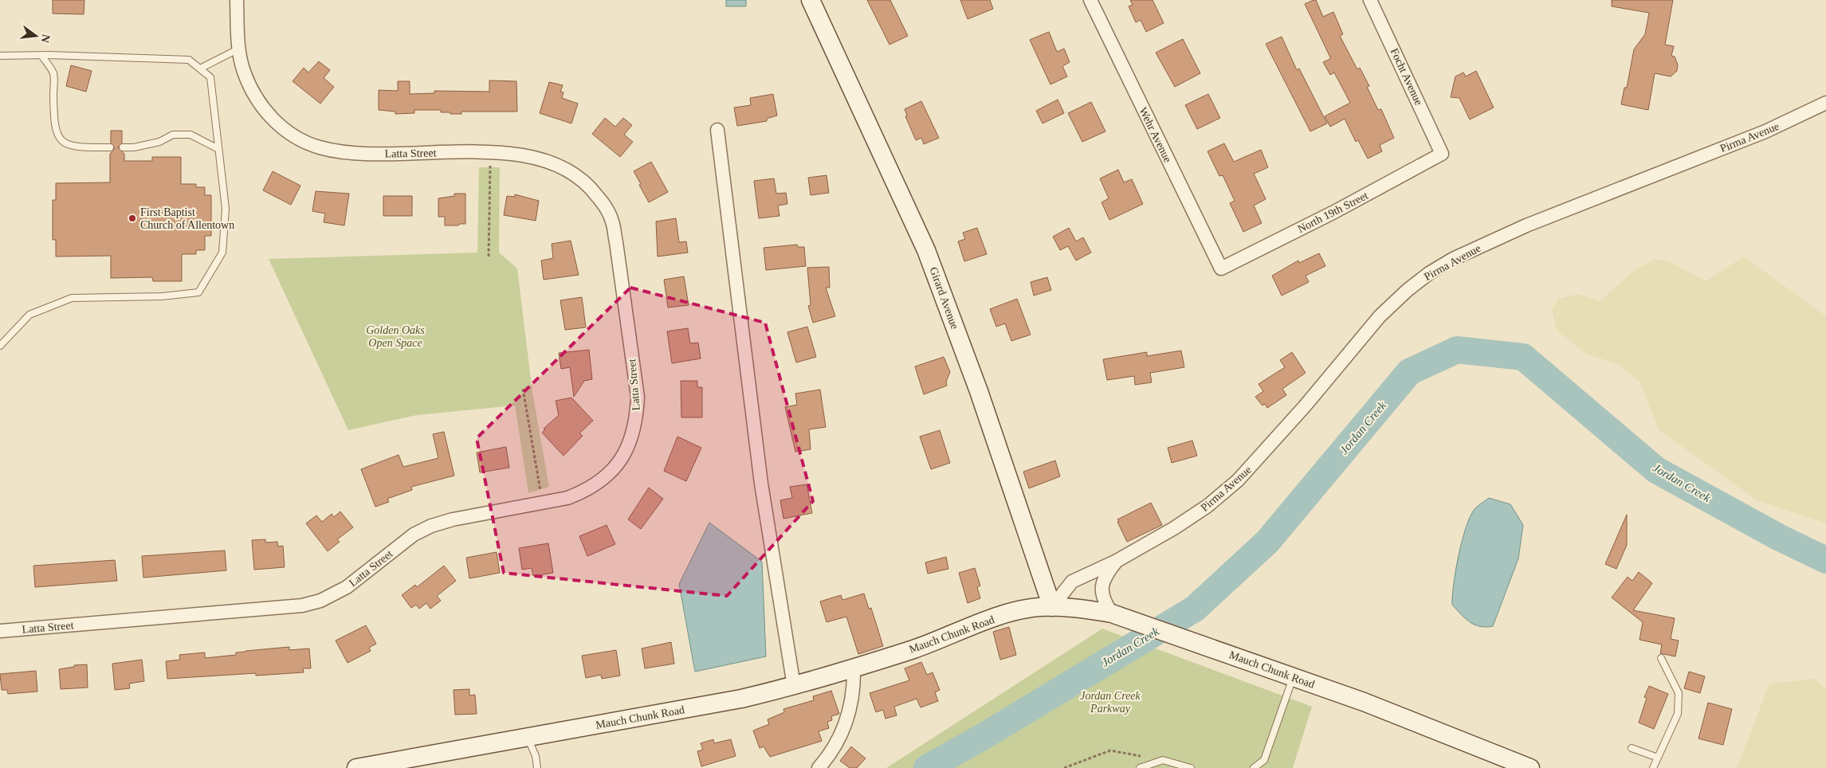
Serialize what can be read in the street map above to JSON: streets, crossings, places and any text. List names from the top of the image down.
{
  "streets": {
    "main road": ["Girard Avenue", "Mauch Chunk Road"],
    "street": [
      "Focht Avenue",
      "Wehr Avenue",
      "Pirma Avenue",
      "Latta Street",
      "North 19th Street"
    ]
  },
  "crossings": [
    ["Focht Avenue", "North 19th Street"],
    ["Wehr Avenue", "North 19th Street"],
    ["Pirma Avenue", "Girard Avenue"],
    ["Pirma Avenue", "Mauch Chunk Road"],
    ["Girard Avenue", "Mauch Chunk Road"]
  ],
  "water": ["Jordan Creek"],
  "parks": ["Golden Oaks Open Space", "Jordan Creek Parkway"],
  "places": ["First Baptist Church of Allentown"],
  "north": "right"
}
